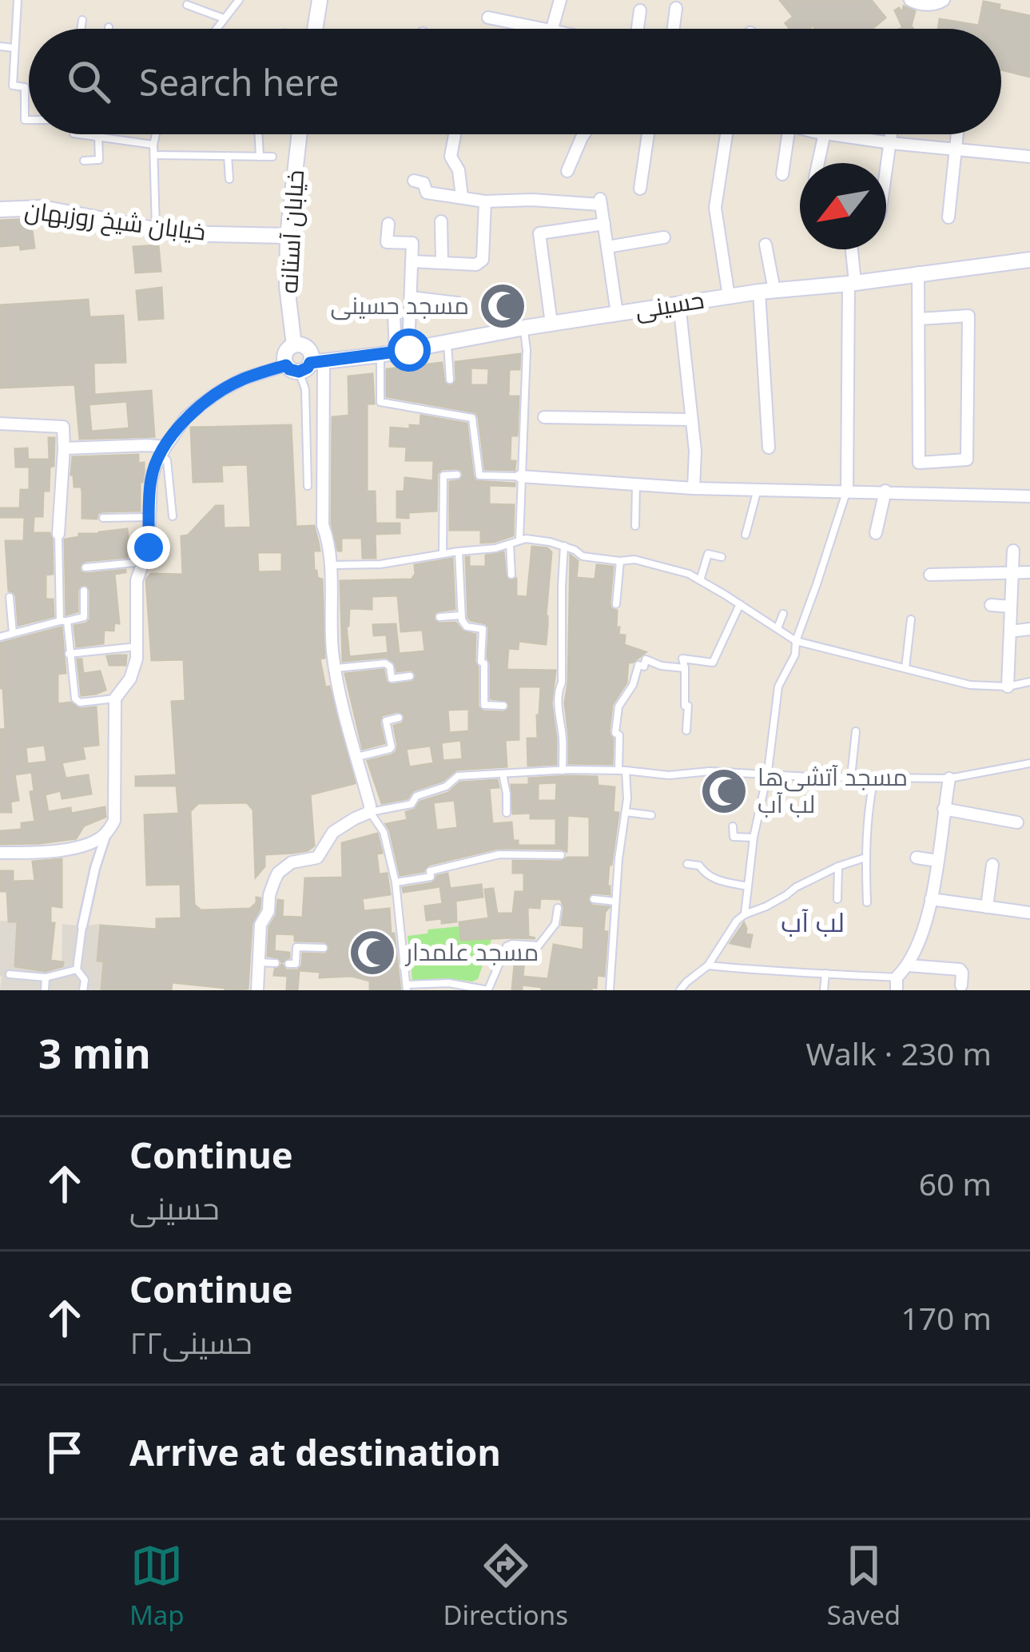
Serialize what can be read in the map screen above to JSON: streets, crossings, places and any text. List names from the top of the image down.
{
  "streets": {
    "street": ["خیابان شیخ روزبهان", "خیابان آستانه", "حسینی"]
  },
  "crossings": [
    ["خیابان شیخ روزبهان", "خیابان آستانه"]
  ],
  "districts": ["لب آب"],
  "places": {
    "mosque": ["مسجد حسینی", "مسجد آتشی‌ها لب آب", "مسجد علمدار"]
  },
  "north": "bottom left",
  "page": {
    "search": "Search here",
    "heading": ["3 min", "Walk · 230 m"],
    "list": [
      ["Continue", "حسینی", "60 m"],
      ["Continue", "حسینی۲۲", "170 m"],
      "Arrive at destination"
    ],
    "nav": ["Map", "Directions", "Saved"]
  }
}
